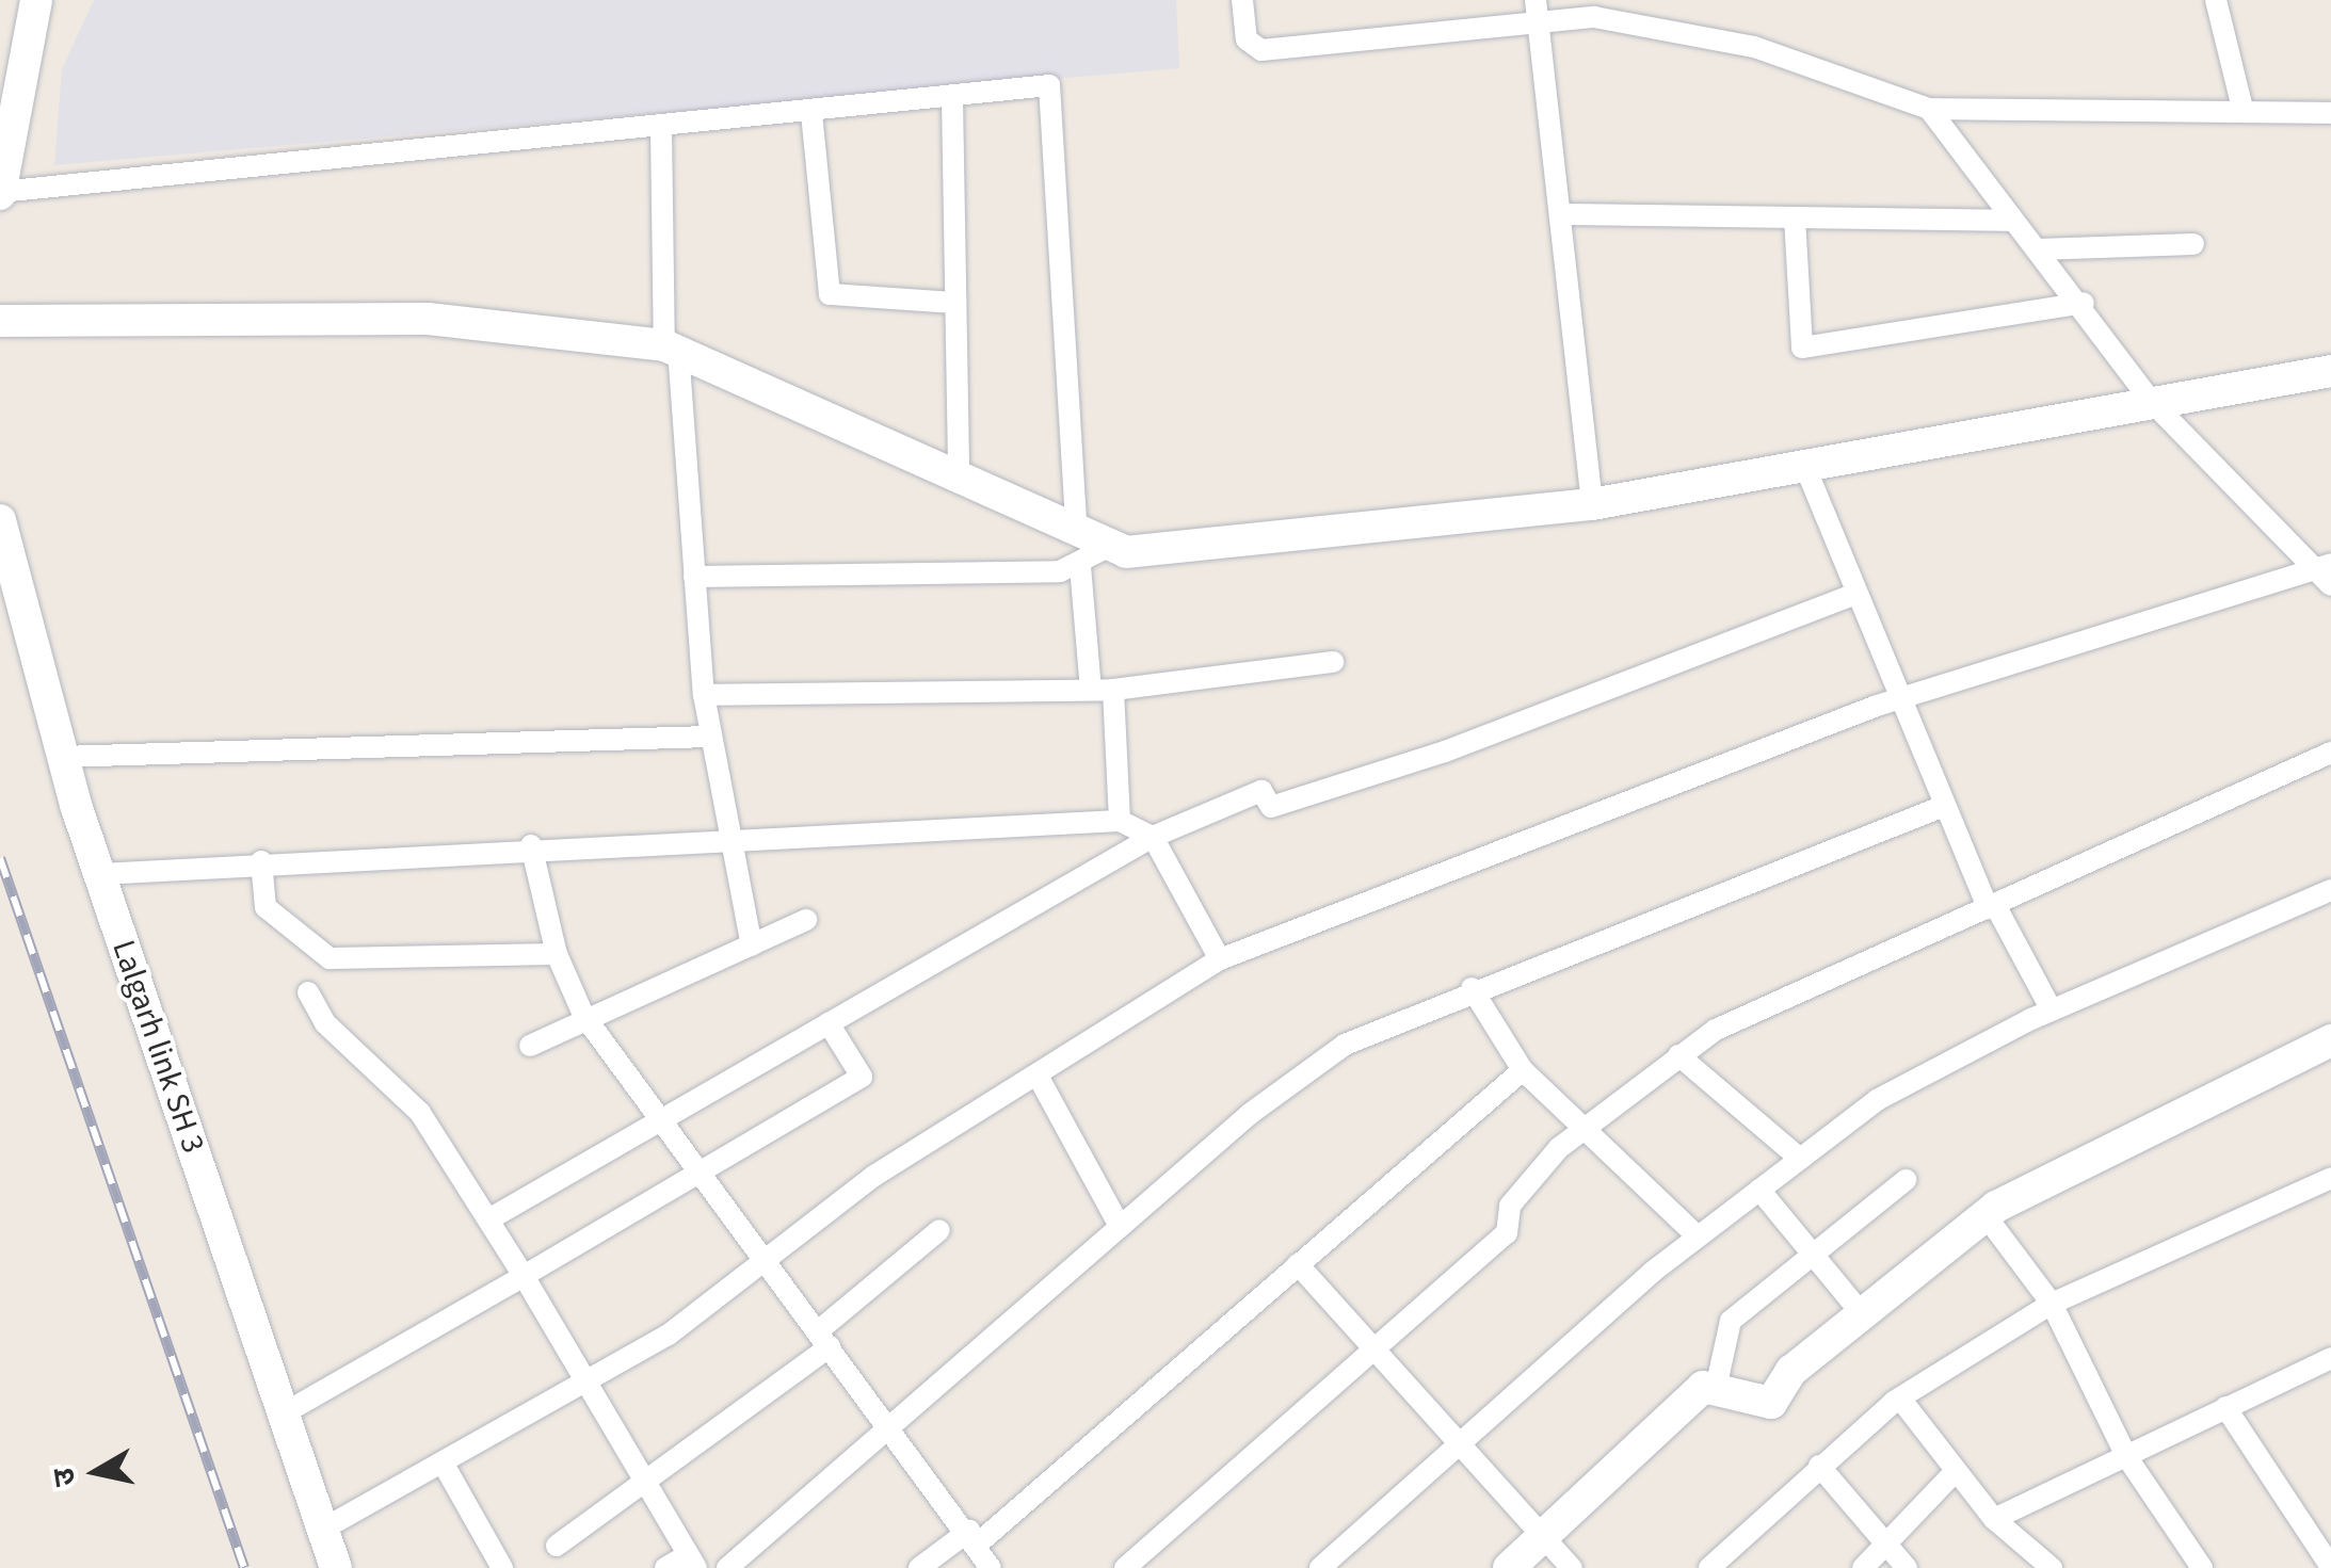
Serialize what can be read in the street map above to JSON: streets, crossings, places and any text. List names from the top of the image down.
{
  "streets": {
    "street": ["Lalgarh link SH 3"]
  },
  "north": "left"
}
